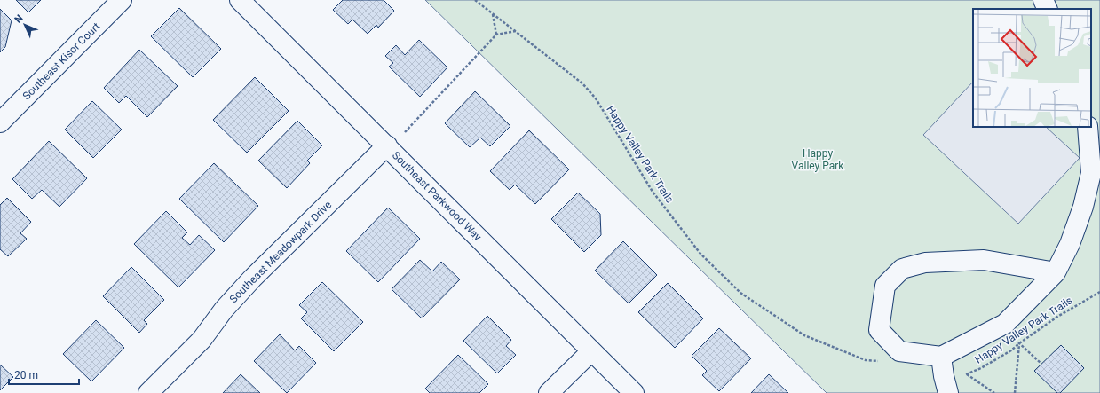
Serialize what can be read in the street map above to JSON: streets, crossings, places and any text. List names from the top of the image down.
{
  "streets": {
    "street": ["Southeast Kisor Court", "Southeast Parkwood Way", "Southeast Meadowpark Drive"],
    "path": ["Happy Valley Park Trails"]
  },
  "crossings": [
    ["Southeast Parkwood Way", "Southeast Meadowpark Drive"]
  ],
  "parks": ["Happy Valley Park"],
  "scale_bar": "20 m",
  "north": "top left"
}
